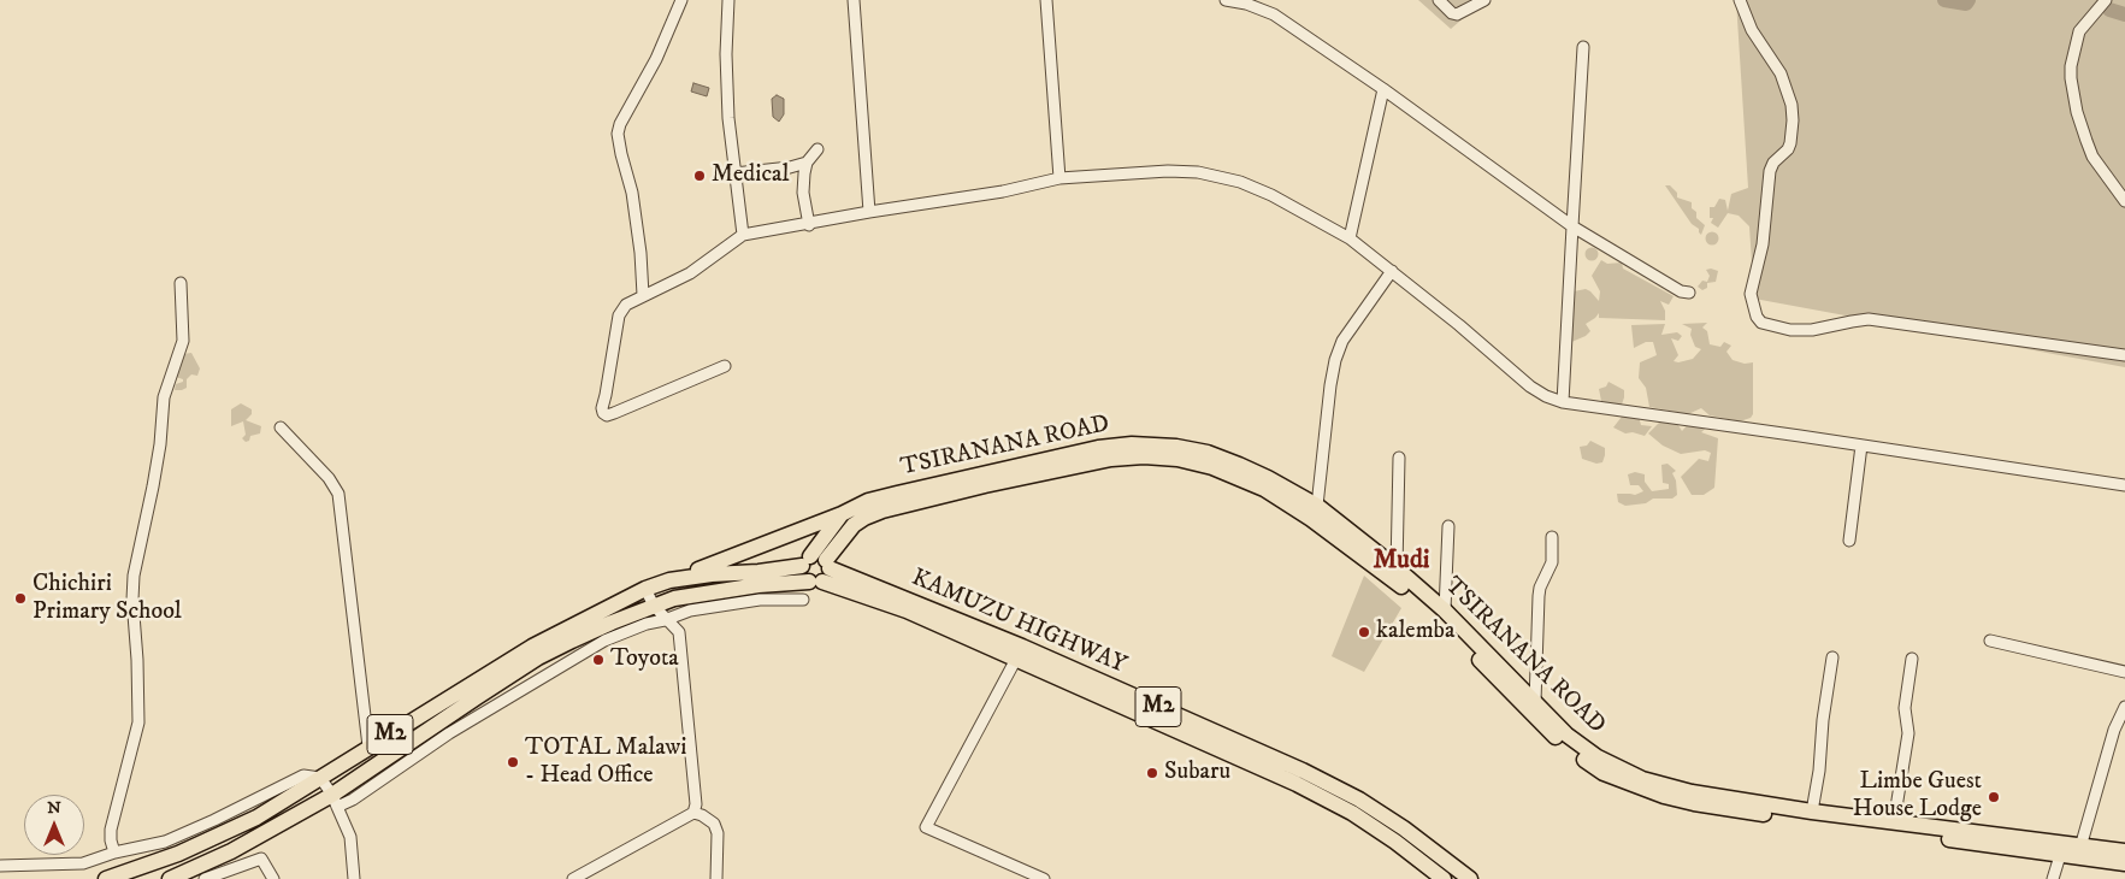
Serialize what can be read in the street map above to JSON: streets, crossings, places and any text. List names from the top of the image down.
{
  "streets": {
    "highway": ["TSIRANANA ROAD", "KAMUZU HIGHWAY", "M2"]
  },
  "crossings": [
    ["TSIRANANA ROAD", "KAMUZU HIGHWAY"],
    ["TSIRANANA ROAD", "M2"],
    ["KAMUZU HIGHWAY", "M2"]
  ],
  "districts": ["Mudi"],
  "places": [
    "Medical",
    "Chichiri Primary School",
    "kalemba",
    "Toyota",
    "TOTAL Malawi - Head Office",
    "Subaru",
    "Limbe Guest House Lodge"
  ],
  "north": "top"
}
